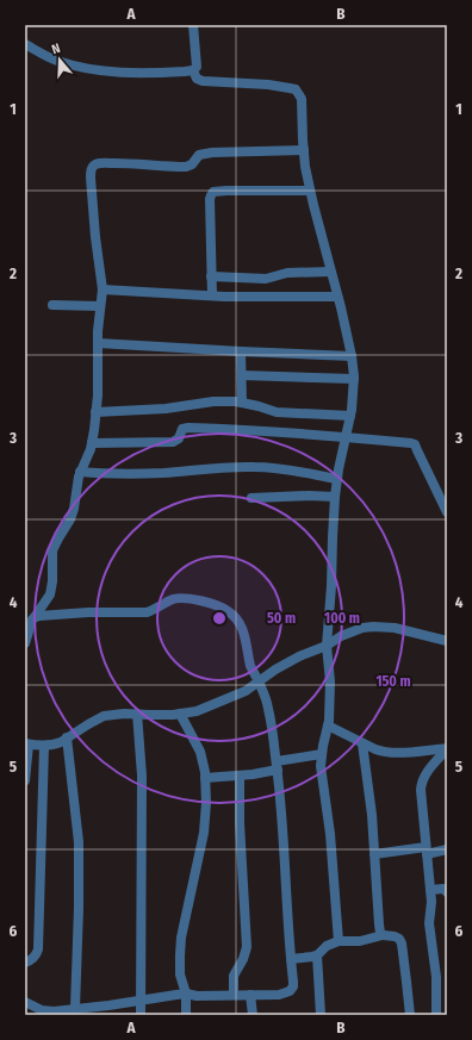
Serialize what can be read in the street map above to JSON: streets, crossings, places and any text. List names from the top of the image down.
{
  "north": "top",
  "grid": {
    "columns": ["A", "B"],
    "rows": [
      "1",
      "2",
      "3",
      "4",
      "5",
      "6"
    ]
  },
  "rings": ["50 m", "100 m", "150 m"]
}
